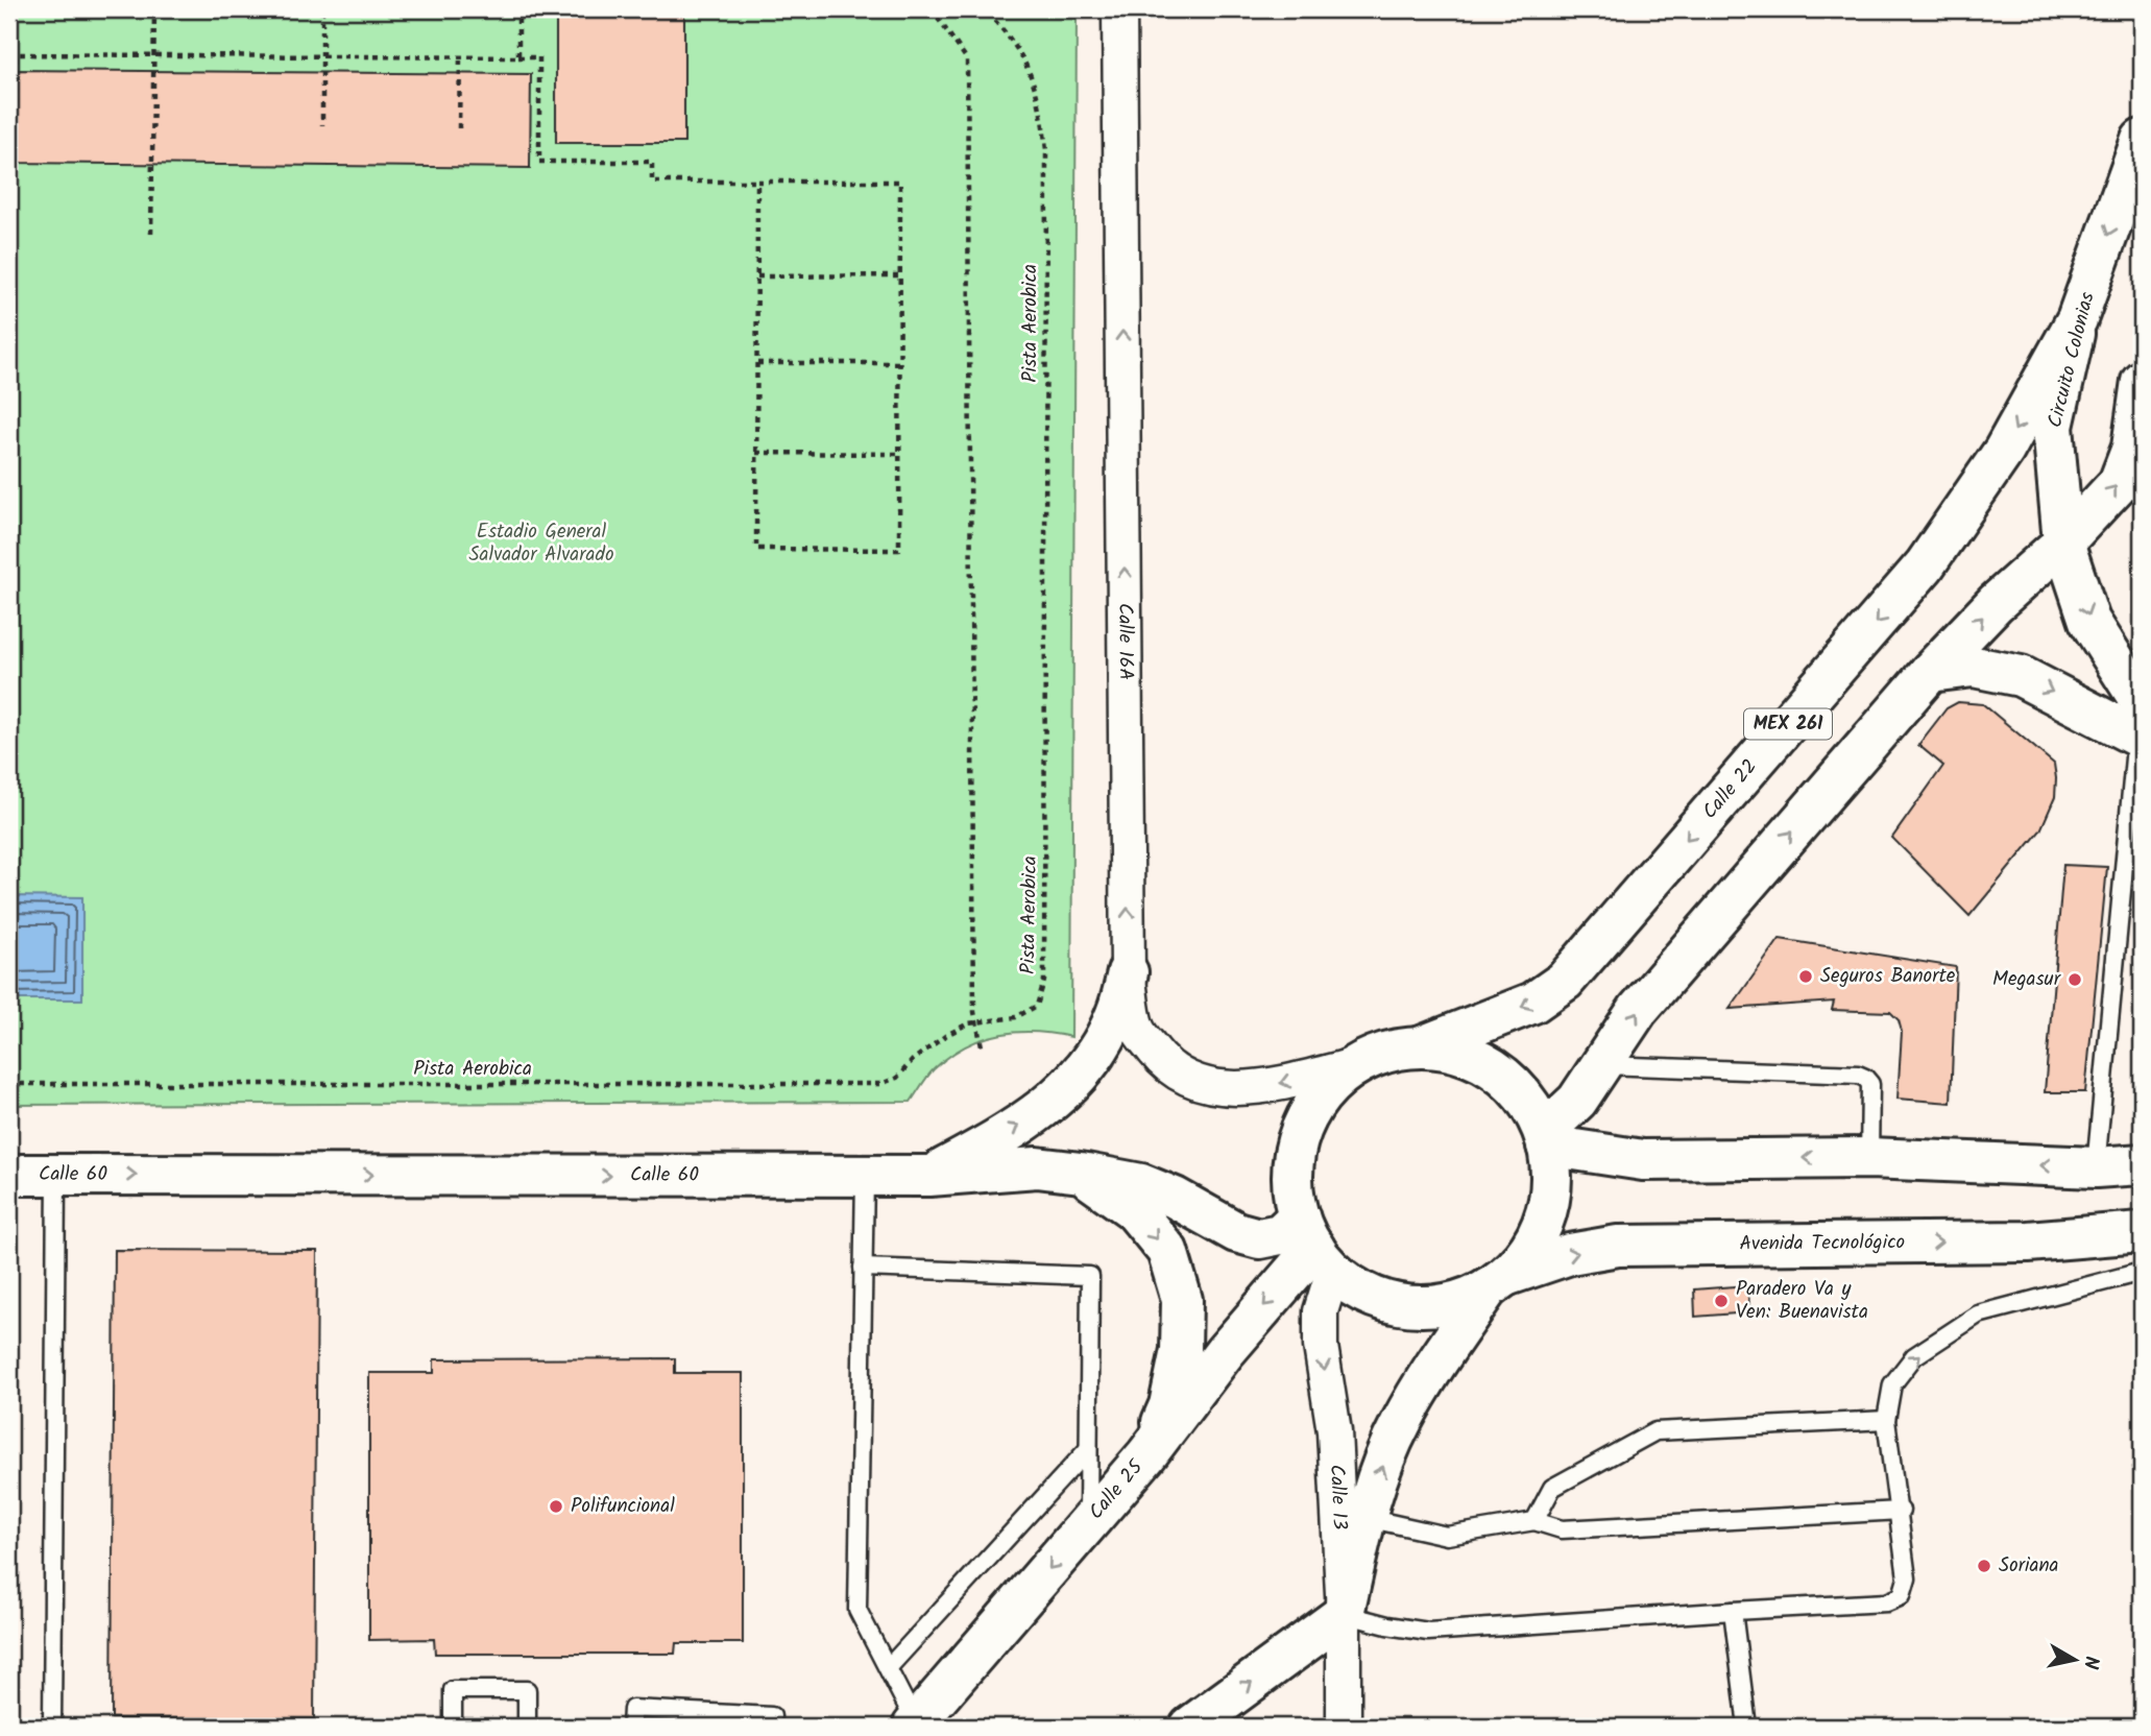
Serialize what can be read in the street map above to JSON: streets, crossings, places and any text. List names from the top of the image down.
{
  "streets": {
    "main road": [
      "Circuito Colonias",
      "MEX 261",
      "Calle 22",
      "Calle 60",
      "Avenida Tecnológico",
      "Calle 25"
    ],
    "street": ["Calle 16A", "Calle 13"],
    "path": ["Pista Aerobica"]
  },
  "crossings": [
    ["Circuito Colonias", "Calle 22"],
    ["Calle 16A", "Calle 22"],
    ["Calle 16A", "Calle 60"],
    ["Calle 16A", "Avenida Tecnológico"],
    ["Calle 16A", "Calle 25"],
    ["Calle 16A", "Calle 13"],
    ["Calle 22", "Calle 60"],
    ["Calle 22", "Avenida Tecnológico"],
    ["Calle 22", "Calle 25"],
    ["Calle 22", "Calle 13"],
    ["Calle 60", "Avenida Tecnológico"],
    ["Calle 60", "Calle 25"],
    ["Calle 60", "Calle 13"],
    ["Avenida Tecnológico", "Calle 25"],
    ["Avenida Tecnológico", "Calle 13"],
    ["Calle 25", "Calle 13"]
  ],
  "one_way": [
    "Circuito Colonias",
    "Calle 16A",
    "Calle 60",
    "Calle 13"
  ],
  "parks": ["Estadio General Salvador Alvarado"],
  "places": [
    "Seguros Banorte",
    "Megasur",
    "Paradero Va y Ven: Buenavista",
    "Polifuncional",
    "Soriana"
  ],
  "north": "right"
}
